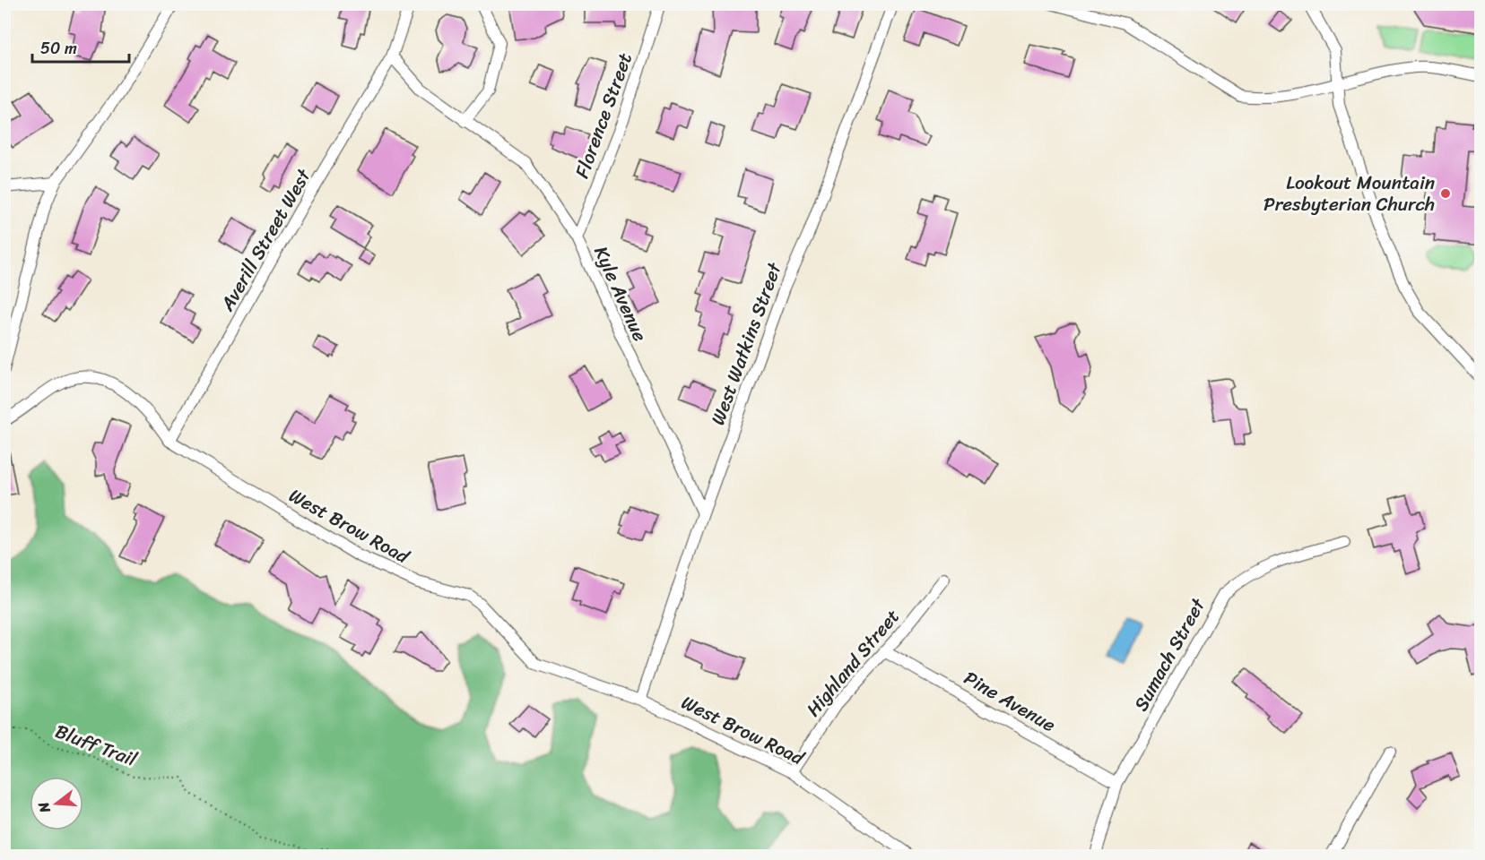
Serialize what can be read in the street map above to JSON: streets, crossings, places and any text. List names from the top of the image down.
{
  "streets": {
    "street": [
      "Florence Street",
      "Averill Street West",
      "Kyle Avenue",
      "West Watkins Street",
      "West Brow Road",
      "Sumach Street",
      "Highland Street",
      "Pine Avenue"
    ],
    "path": ["Bluff Trail"]
  },
  "crossings": [
    ["Florence Street", "Kyle Avenue"],
    ["Averill Street West", "Kyle Avenue"],
    ["Averill Street West", "West Brow Road"],
    ["Kyle Avenue", "West Watkins Street"],
    ["West Watkins Street", "West Brow Road"],
    ["West Brow Road", "Highland Street"],
    ["Sumach Street", "Pine Avenue"],
    ["Highland Street", "Pine Avenue"]
  ],
  "places": ["Lookout Mountain Presbyterian Church"],
  "scale_bar": "50 m",
  "north": "left"
}
